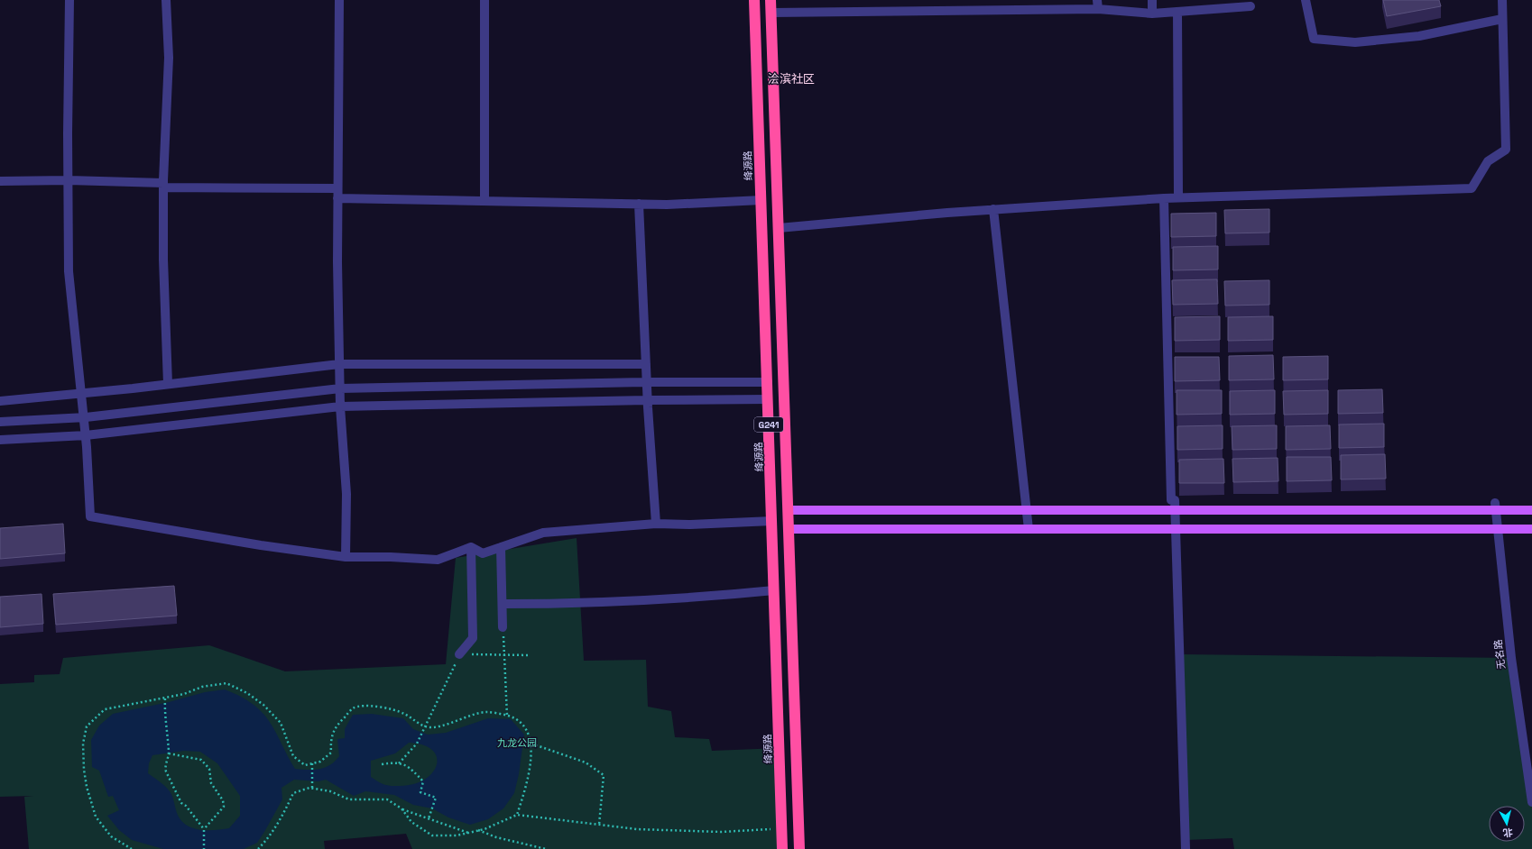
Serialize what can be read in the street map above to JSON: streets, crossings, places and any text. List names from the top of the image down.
{
  "streets": {
    "highway": ["绛源路", "G241"],
    "street": ["无名路"]
  },
  "districts": ["浍滨社区"],
  "parks": ["九龙公园"],
  "north": "bottom"
}
